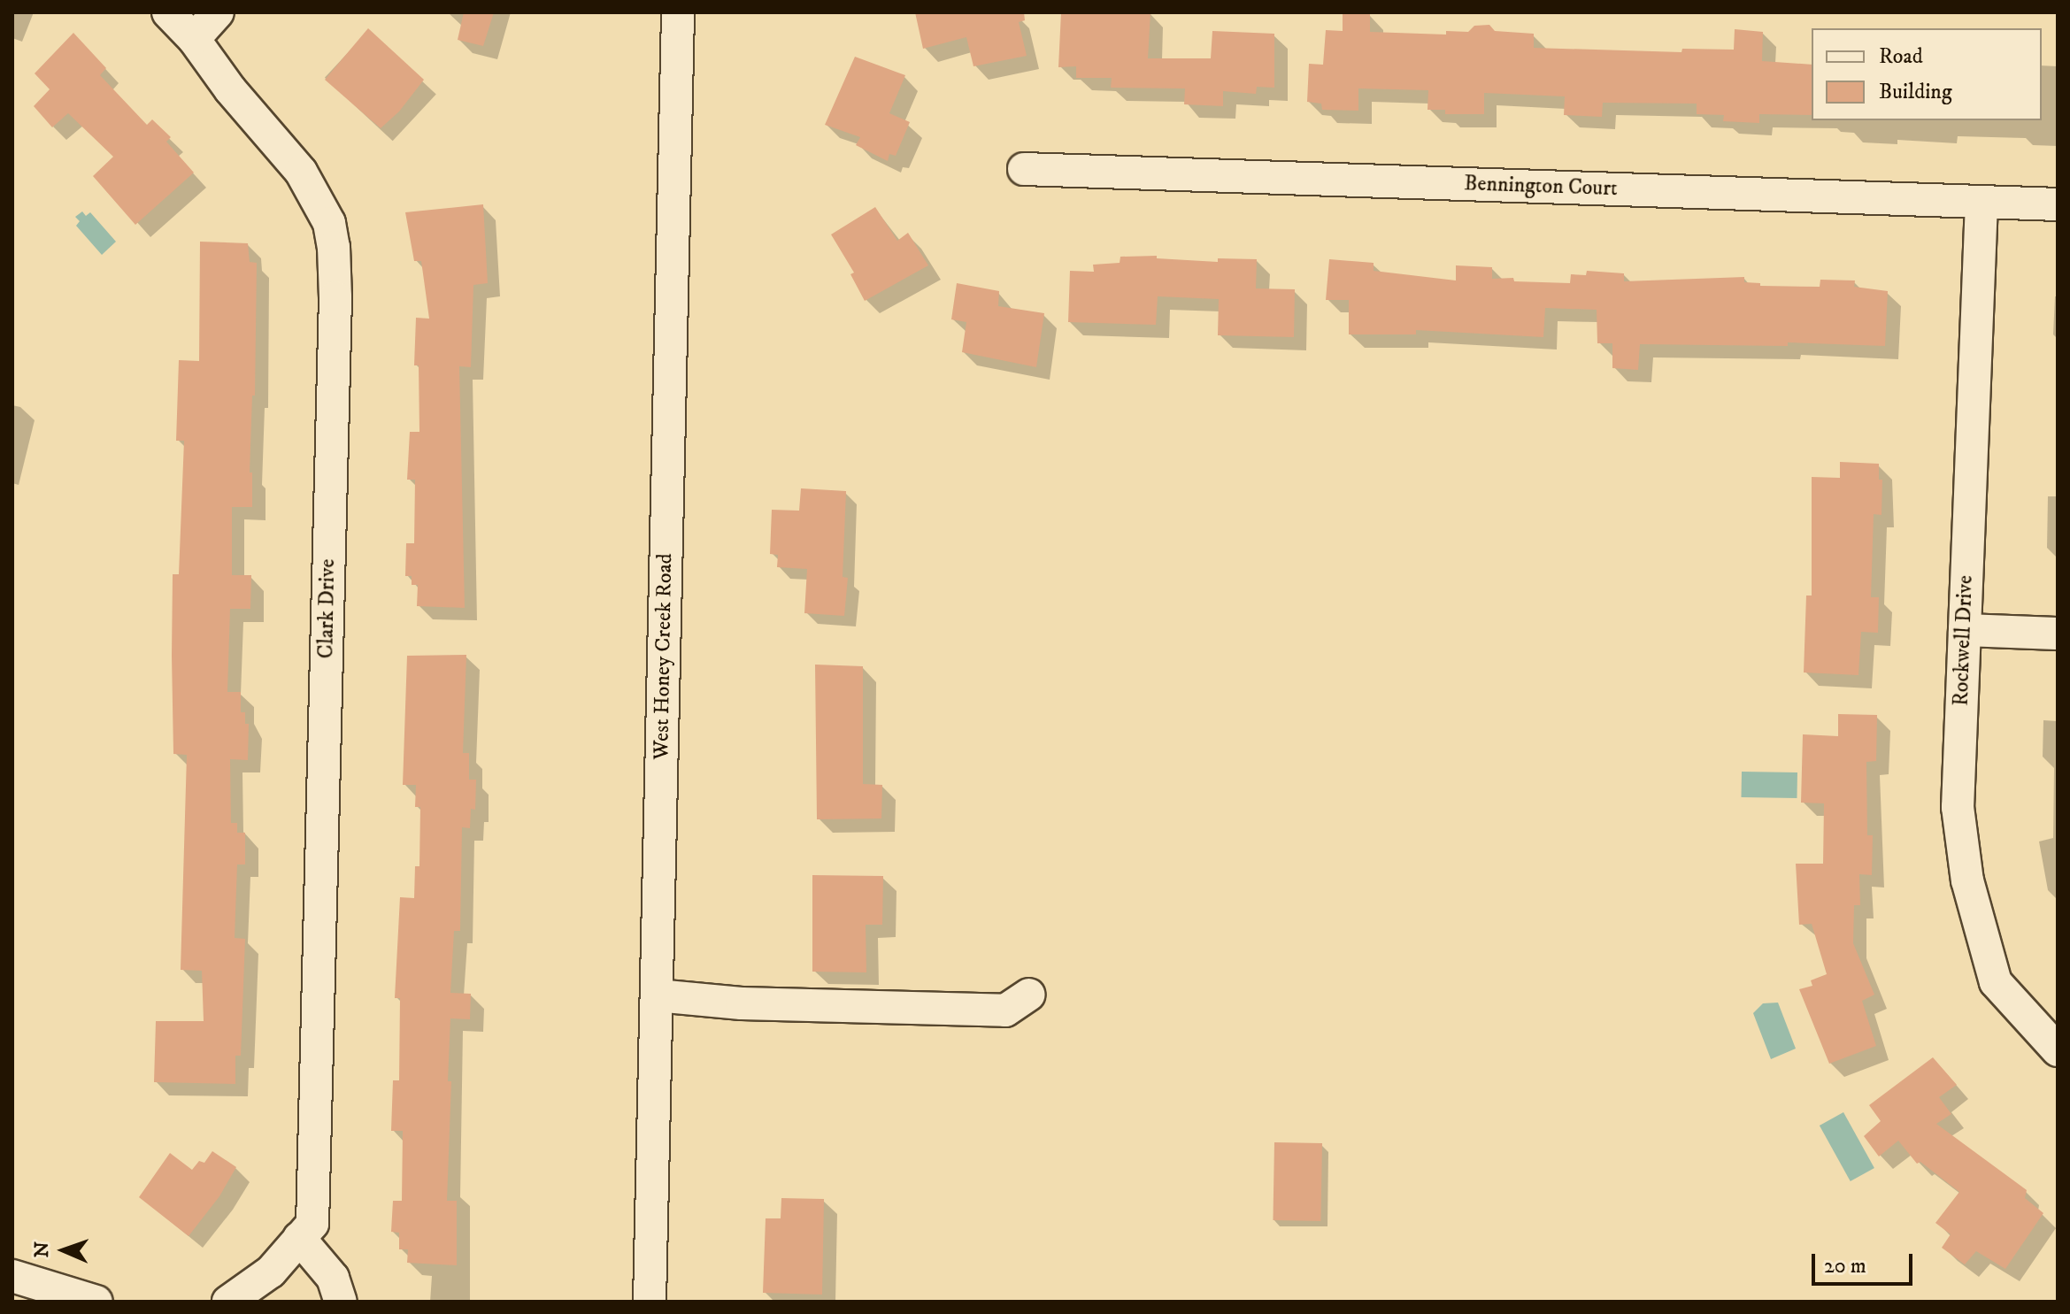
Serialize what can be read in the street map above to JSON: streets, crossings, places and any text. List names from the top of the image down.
{
  "streets": {
    "street": [
      "Bennington Court",
      "Clark Drive",
      "Rockwell Drive",
      "West Honey Creek Road"
    ]
  },
  "crossings": [
    ["Bennington Court", "Rockwell Drive"]
  ],
  "legend": ["Road", "Building"],
  "scale_bar": "20 m",
  "north": "left"
}
